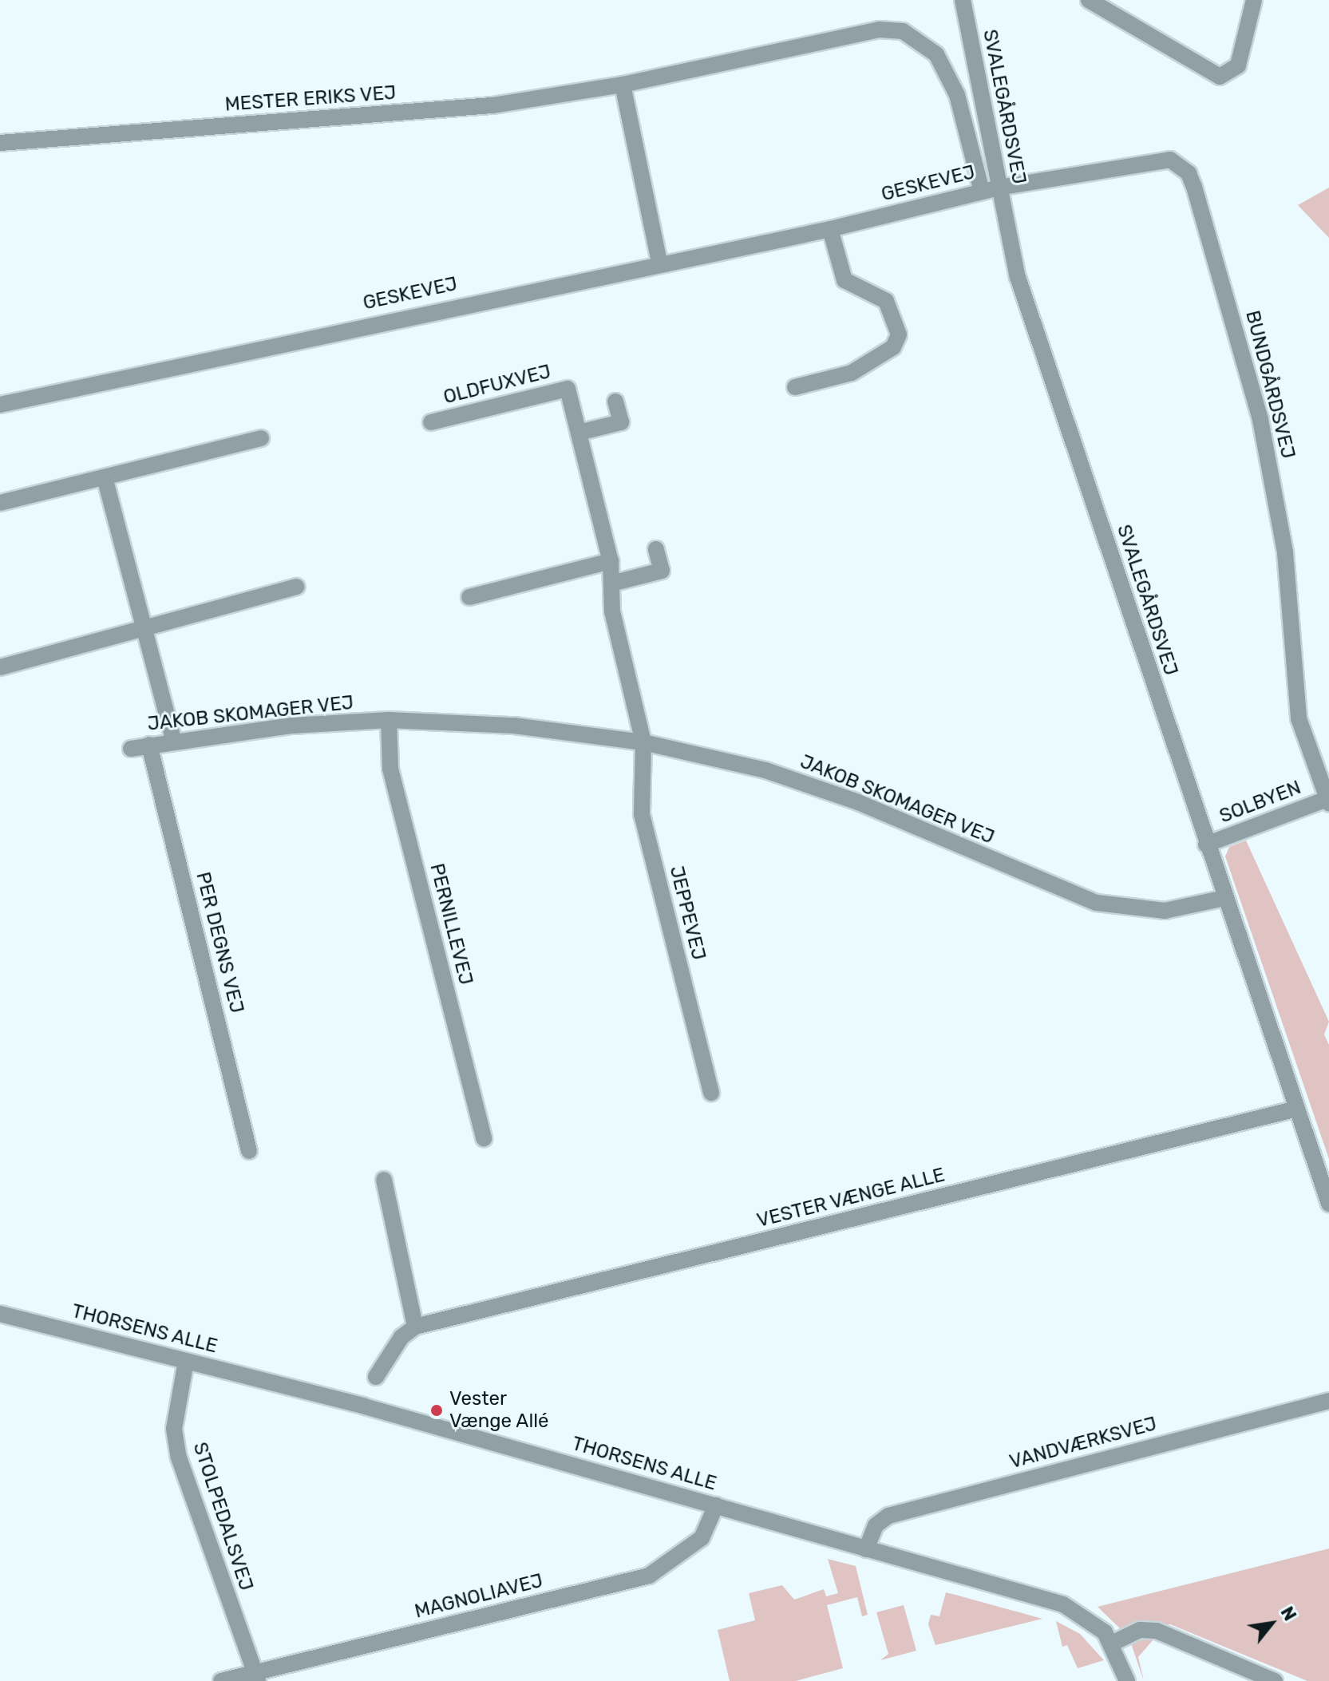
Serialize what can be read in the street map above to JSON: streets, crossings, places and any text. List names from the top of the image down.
{
  "streets": {
    "street": [
      "MESTER ERIKS VEJ",
      "SVALEGÅRDSVEJ",
      "GESKEVEJ",
      "OLDFUXVEJ",
      "BUNDGÅRDSVEJ",
      "JAKOB SKOMAGER VEJ",
      "SOLBYEN",
      "JEPPEVEJ",
      "PERNILLEVEJ",
      "PER DEGNS VEJ",
      "VESTER VÆNGE ALLE",
      "THORSENS ALLE",
      "VANDVÆRKSVEJ",
      "STOLPEDALSVEJ",
      "MAGNOLIAVEJ"
    ]
  },
  "crossings": [
    ["MESTER ERIKS VEJ", "GESKEVEJ"],
    ["SVALEGÅRDSVEJ", "GESKEVEJ"],
    ["SVALEGÅRDSVEJ", "BUNDGÅRDSVEJ"],
    ["SVALEGÅRDSVEJ", "JAKOB SKOMAGER VEJ"],
    ["SVALEGÅRDSVEJ", "SOLBYEN"],
    ["SVALEGÅRDSVEJ", "VESTER VÆNGE ALLE"],
    ["GESKEVEJ", "BUNDGÅRDSVEJ"],
    ["OLDFUXVEJ", "JAKOB SKOMAGER VEJ"],
    ["OLDFUXVEJ", "JEPPEVEJ"],
    ["BUNDGÅRDSVEJ", "SOLBYEN"],
    ["JAKOB SKOMAGER VEJ", "JEPPEVEJ"],
    ["JAKOB SKOMAGER VEJ", "PERNILLEVEJ"],
    ["JAKOB SKOMAGER VEJ", "PER DEGNS VEJ"],
    ["THORSENS ALLE", "VANDVÆRKSVEJ"],
    ["THORSENS ALLE", "STOLPEDALSVEJ"],
    ["THORSENS ALLE", "MAGNOLIAVEJ"],
    ["STOLPEDALSVEJ", "MAGNOLIAVEJ"]
  ],
  "places": ["Vester Vænge Allé"],
  "north": "top right"
}
